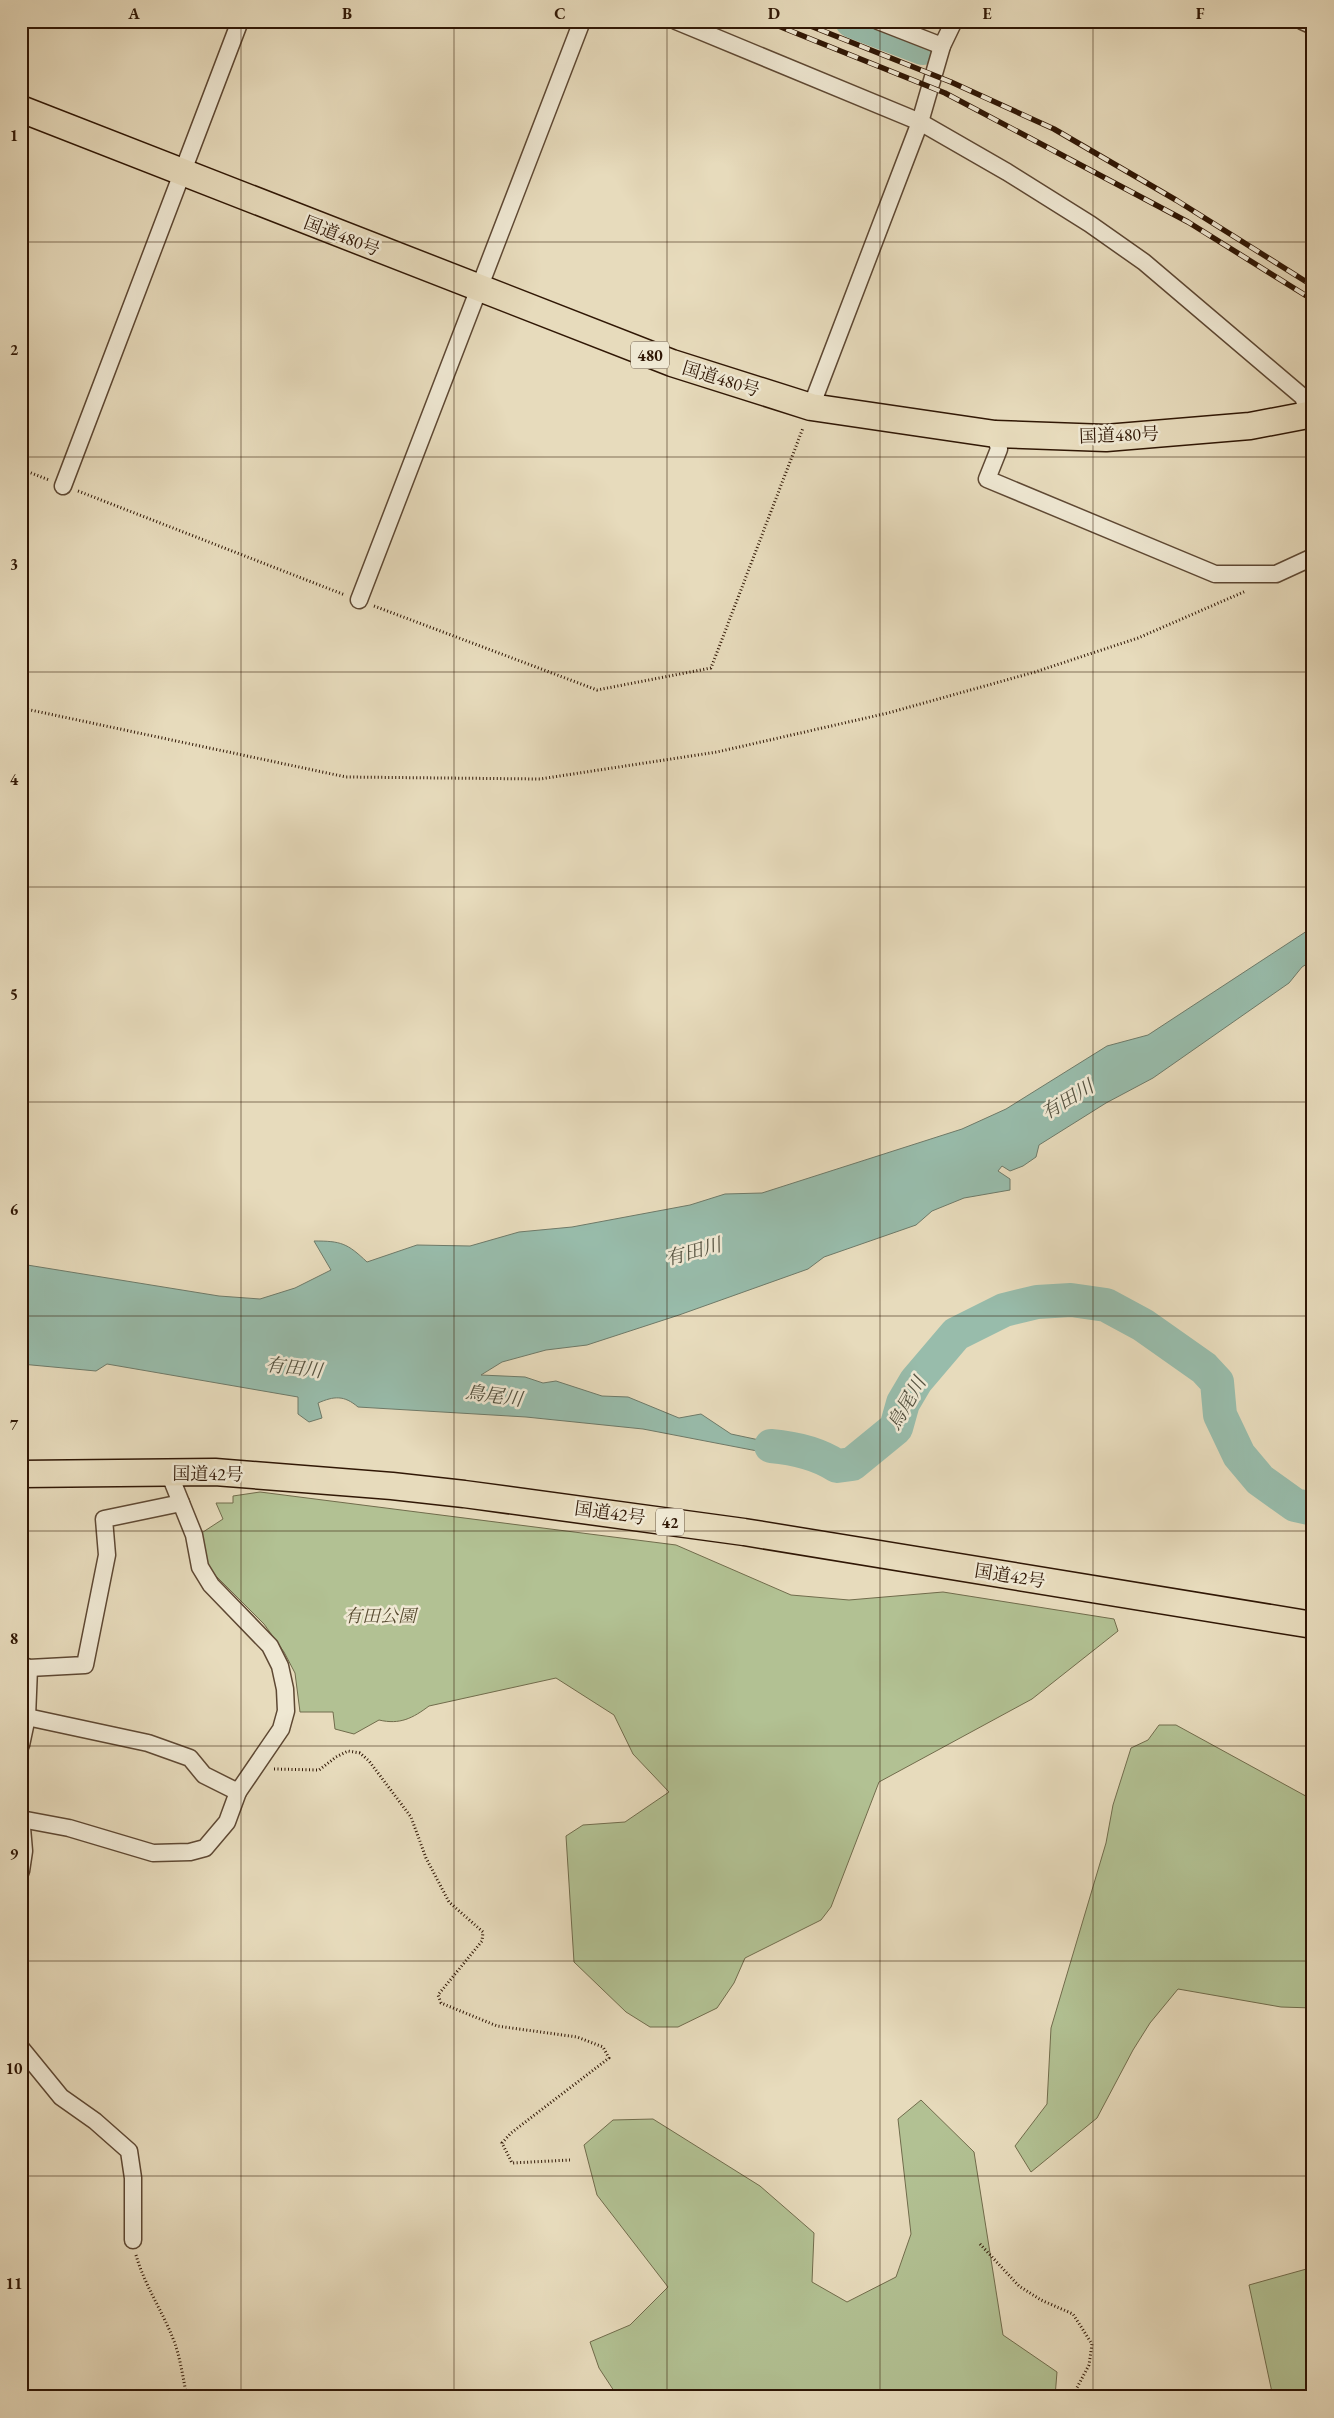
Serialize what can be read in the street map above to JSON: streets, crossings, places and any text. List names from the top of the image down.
{
  "streets": {
    "highway": [
      "国道480号",
      "480",
      "国道42号",
      "42"
    ]
  },
  "water": ["有田川", "鳥尾川"],
  "parks": ["有田公園"],
  "grid": {
    "columns": [
      "A",
      "B",
      "C",
      "D",
      "E",
      "F"
    ],
    "rows": [
      "1",
      "2",
      "3",
      "4",
      "5",
      "6",
      "7",
      "8",
      "9",
      "10",
      "11"
    ]
  }
}
